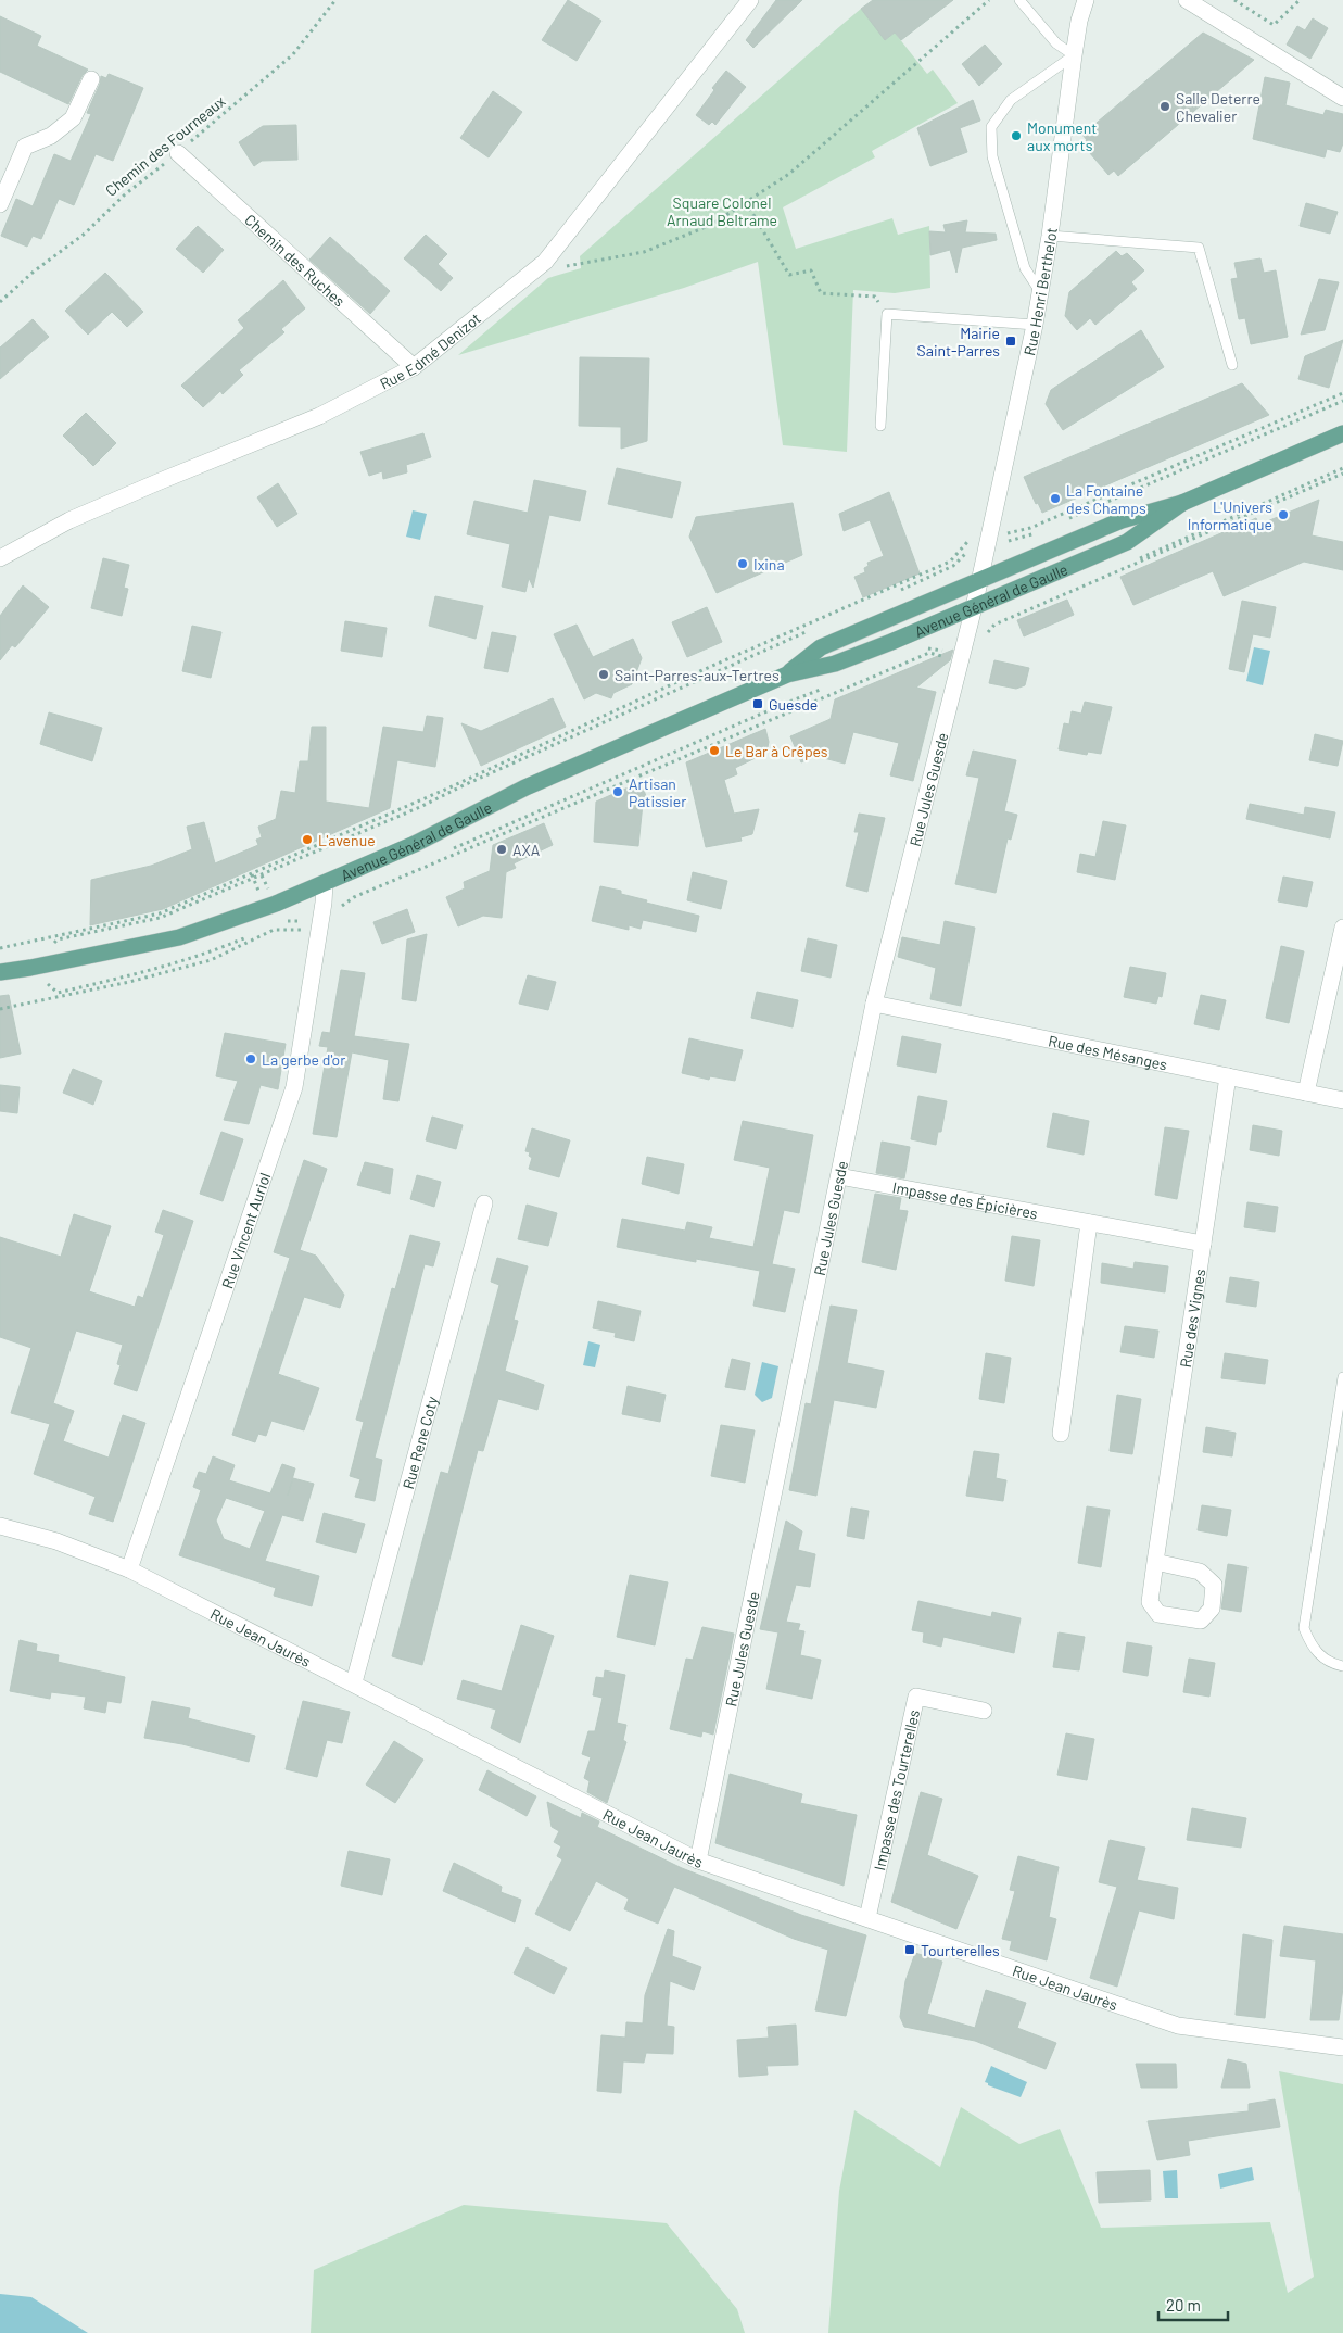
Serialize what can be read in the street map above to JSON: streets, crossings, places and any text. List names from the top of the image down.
{
  "streets": {
    "main road": ["Avenue Général de Gaulle"],
    "street": [
      "Chemin des Ruches",
      "Rue Henri Berthelot",
      "Rue Edmé Denizot",
      "Rue Jules Guesde",
      "Rue des Mésanges",
      "Impasse des Épicières",
      "Rue Vincent Auriol",
      "Rue des Vignes",
      "Rue Rene Coty",
      "Rue Jean Jaurès",
      "Impasse des Tourterelles"
    ],
    "path": ["Chemin des Fourneaux"]
  },
  "crossings": [
    ["Chemin des Fourneaux", "Chemin des Ruches"],
    ["Chemin des Ruches", "Rue Edmé Denizot"],
    ["Rue Henri Berthelot", "Avenue Général de Gaulle"],
    ["Rue Henri Berthelot", "Rue Jules Guesde"],
    ["Avenue Général de Gaulle", "Rue Jules Guesde"],
    ["Avenue Général de Gaulle", "Rue Vincent Auriol"],
    ["Rue Jules Guesde", "Rue des Mésanges"],
    ["Rue Jules Guesde", "Impasse des Épicières"],
    ["Rue Jules Guesde", "Rue Jean Jaurès"],
    ["Rue des Mésanges", "Rue des Vignes"],
    ["Impasse des Épicières", "Rue des Vignes"],
    ["Rue Vincent Auriol", "Rue Jean Jaurès"],
    ["Rue Rene Coty", "Rue Jean Jaurès"],
    ["Rue Jean Jaurès", "Impasse des Tourterelles"]
  ],
  "parks": ["Square Colonel Arnaud Beltrame"],
  "places": {
    "other": [
      "Salle Deterre Chevalier",
      "Monument aux morts",
      "La Fontaine des Champs",
      "L'Univers Informatique",
      "Ixina",
      "Saint-Parres-aux-Tertres",
      "Le Bar à Crêpes",
      "Artisan Patissier",
      "L'avenue",
      "AXA",
      "La gerbe d'or"
    ],
    "transit": ["Mairie Saint-Parres", "Guesde", "Tourterelles"]
  },
  "scale_bar": "20 m"
}
